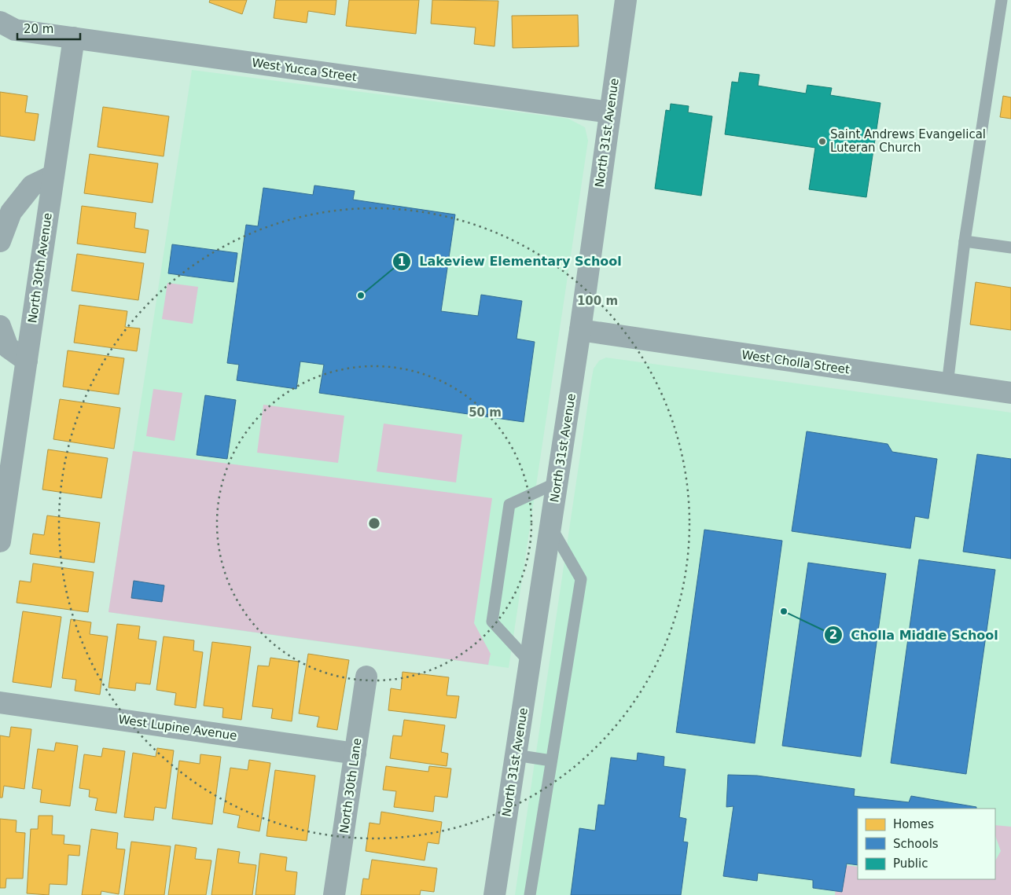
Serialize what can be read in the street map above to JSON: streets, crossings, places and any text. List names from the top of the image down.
{
  "streets": {
    "street": [
      "West Yucca Street",
      "North 31st Avenue",
      "North 30th Avenue",
      "West Cholla Street",
      "West Lupine Avenue",
      "North 30th Lane"
    ]
  },
  "crossings": [
    ["West Yucca Street", "North 31st Avenue"],
    ["West Yucca Street", "North 30th Avenue"],
    ["North 31st Avenue", "West Cholla Street"],
    ["West Lupine Avenue", "North 30th Lane"]
  ],
  "places": ["Saint Andrews Evangelical Luteran Church", "Lakeview Elementary School", "Cholla Middle School"],
  "legend": ["Homes", "Schools", "Public"],
  "scale_bar": "20 m",
  "rings": ["100 m", "50 m"]
}
